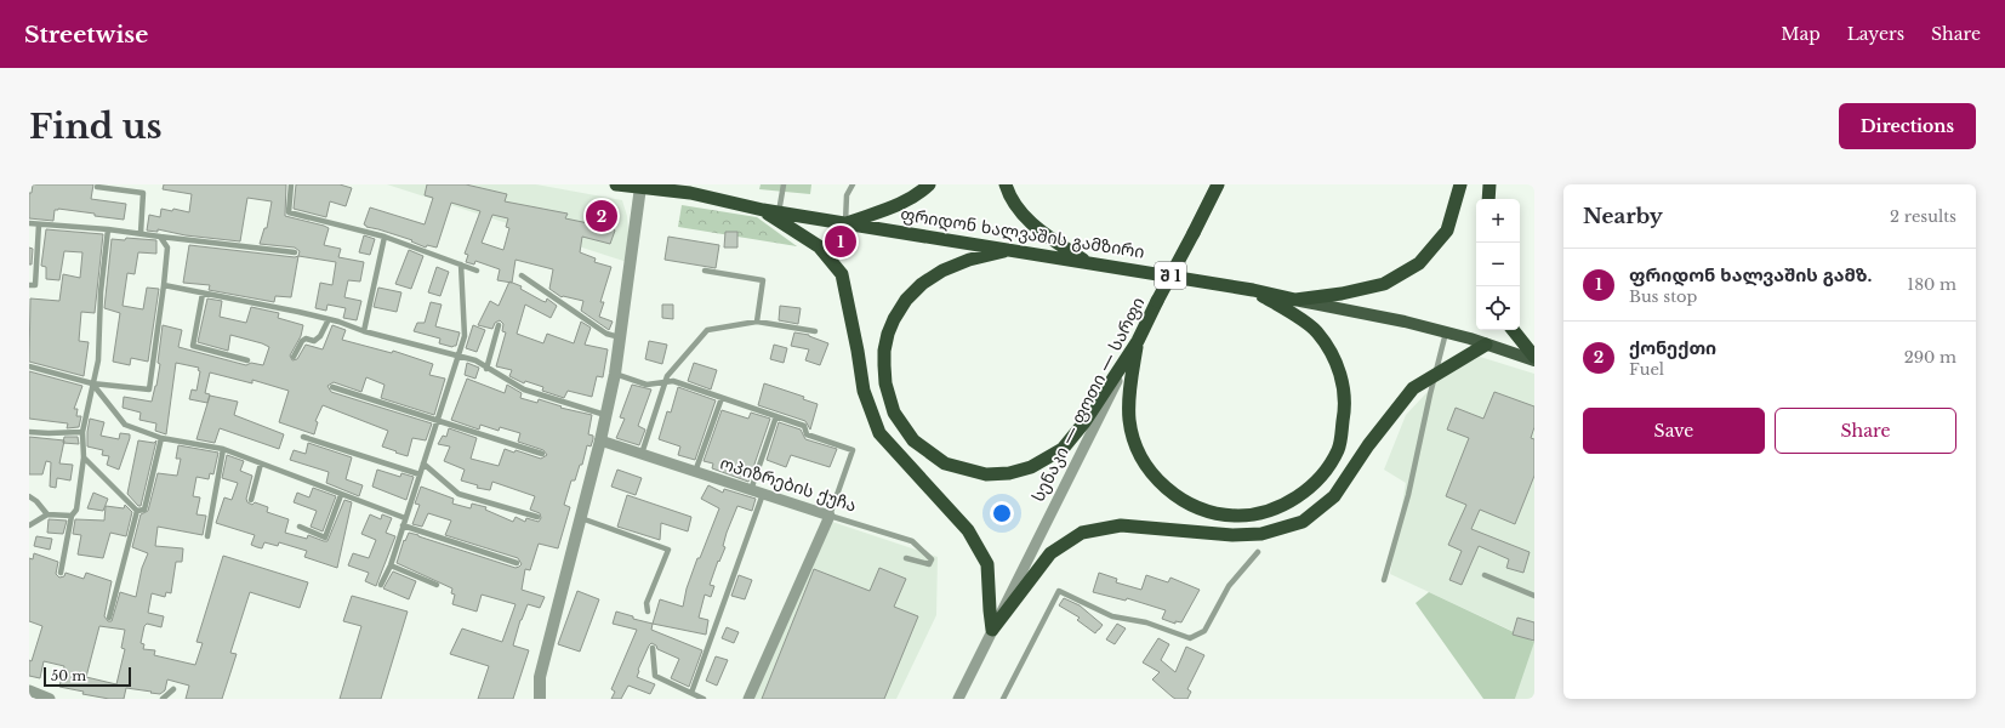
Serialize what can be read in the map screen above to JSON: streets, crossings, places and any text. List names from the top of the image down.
{
  "streets": {
    "highway": ["ფრიდონ ხალვაშის გამზირი", "შ 1", "სენაკი — ფოთი — სარფი"],
    "street": ["ოპიზრების ქუჩა"]
  },
  "scale_bar": "50 m",
  "page": {
    "header": "Streetwise",
    "nav": ["Map", "Layers", "Share"],
    "buttons": [
      "Directions",
      ["Save", "Share"]
    ],
    "title": "Find us",
    "heading": ["Nearby", "2 results"],
    "pins": ["2", "1"],
    "map_buttons": ["+", "−"],
    "list": [
      {
        "mark": "1",
        "name": "ფრიდონ ხალვაშის გამზ.",
        "note": "Bus stop",
        "value": "180 m"
      },
      {
        "mark": "2",
        "name": "ქონექთი",
        "note": "Fuel",
        "value": "290 m"
      }
    ],
    "scale": "50 m"
  }
}
